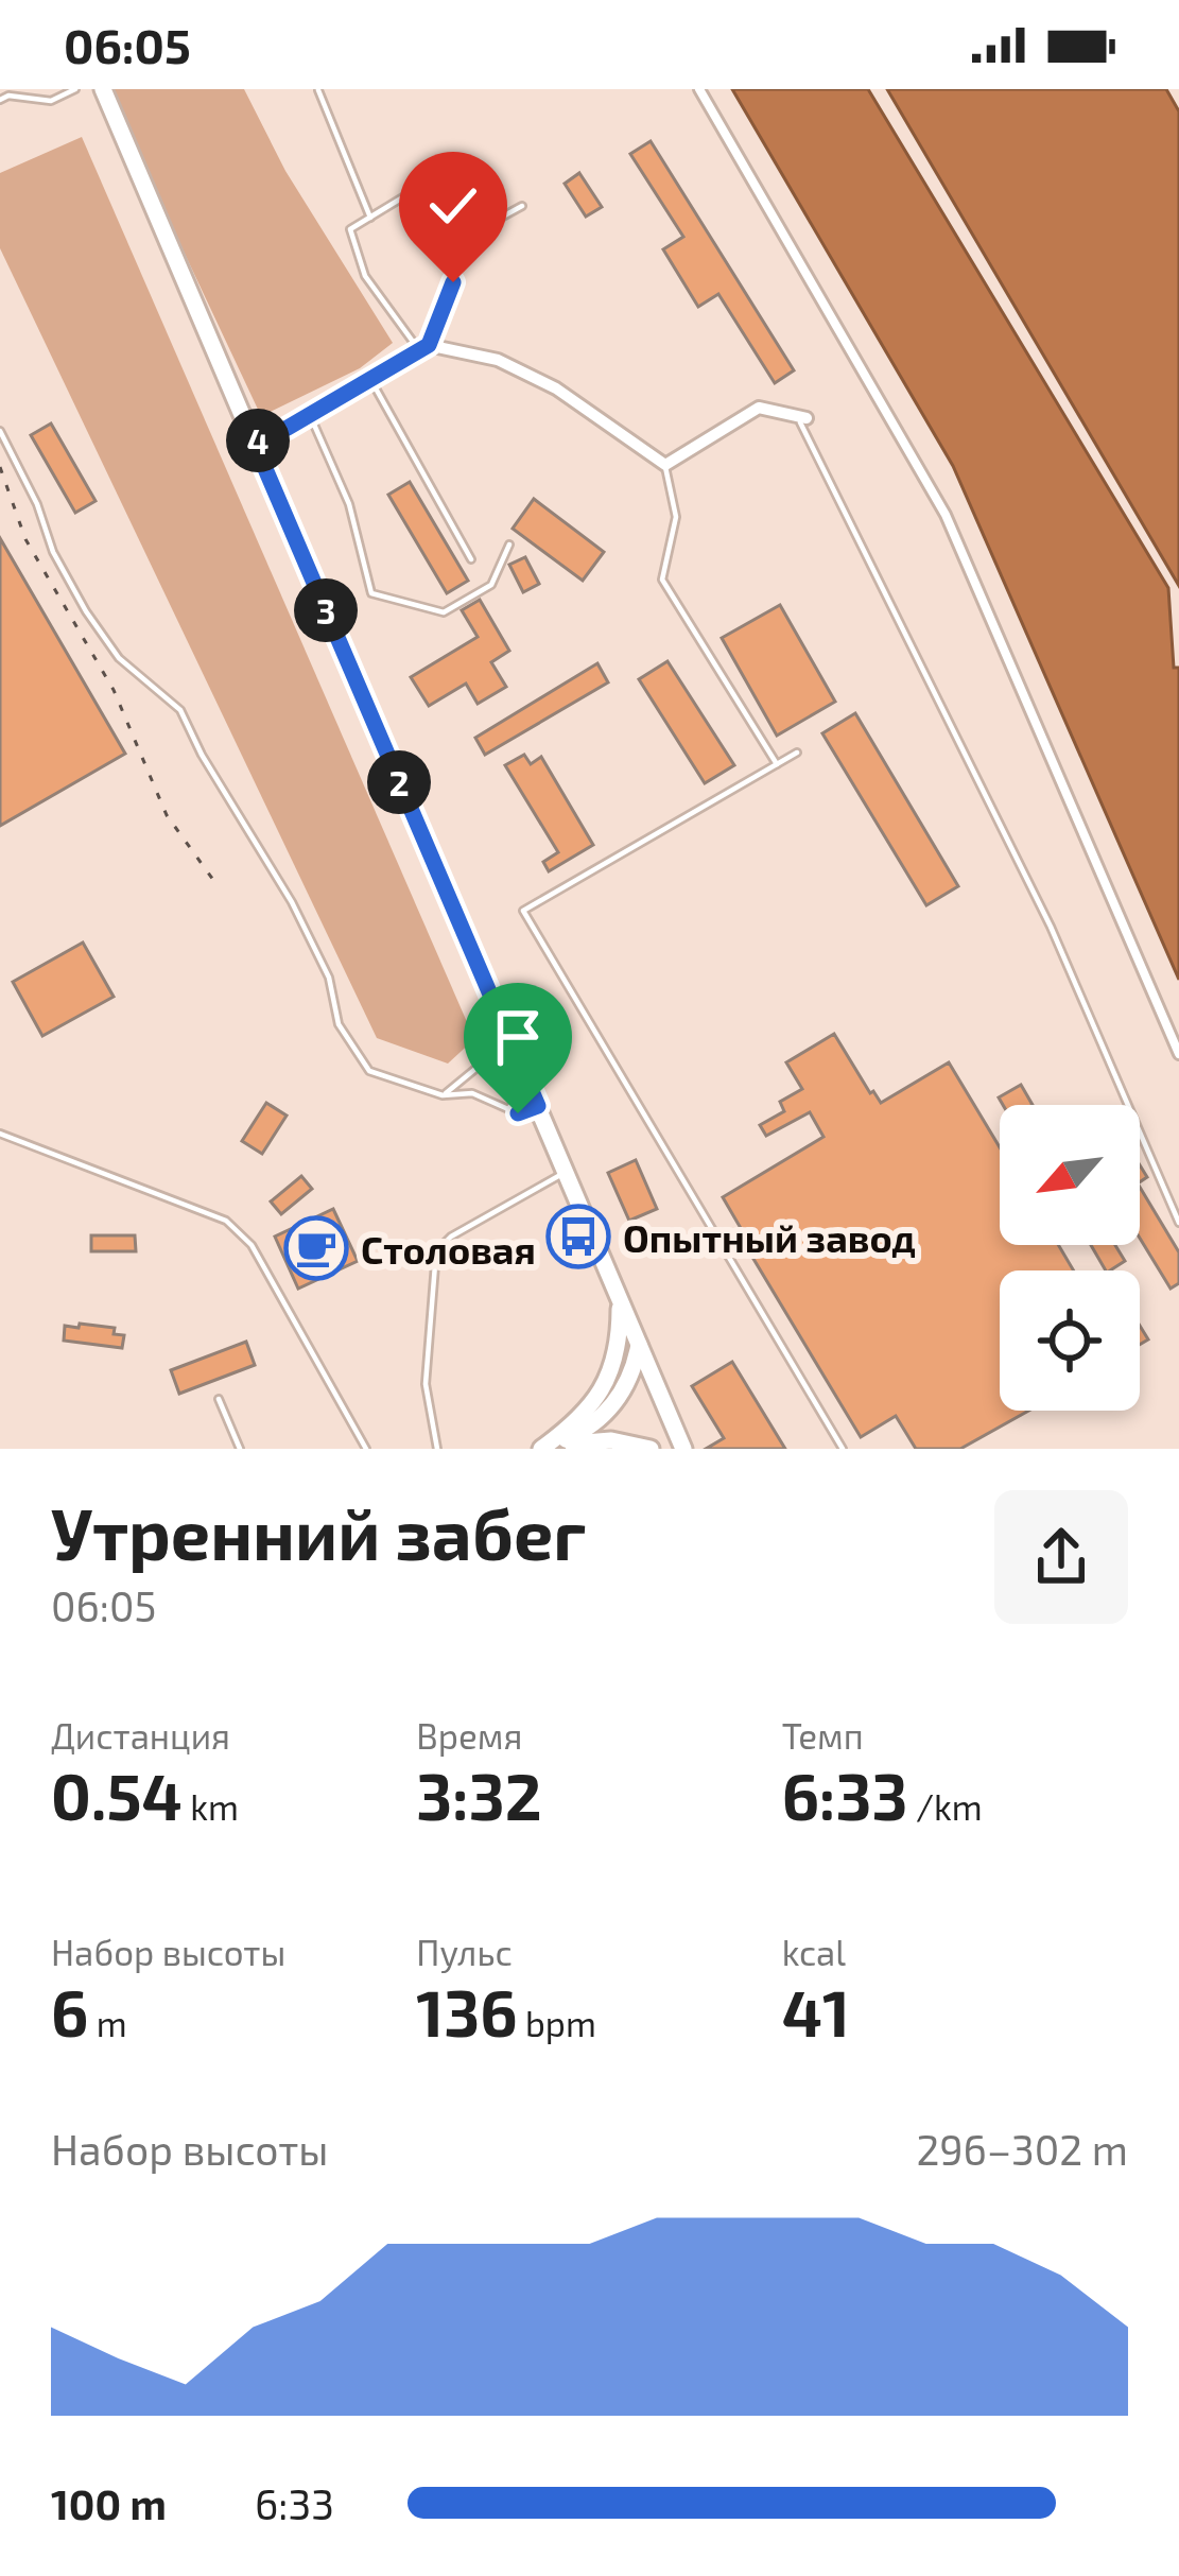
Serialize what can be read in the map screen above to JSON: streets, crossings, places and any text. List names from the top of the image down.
{
  "places": {
    "bus stop": ["Опытный завод"],
    "cafe": ["Столовая"]
  },
  "north": "bottom left",
  "page": {
    "status": "06:05",
    "pins": ["4", "3", "2"],
    "heading": ["Утренний забег", "06:05"],
    "stats": [
      ["Дистанция", "0.54 km"],
      ["Время", "3:32"],
      ["Темп", "6:33 /km"],
      ["Набор высоты", "6 m"],
      ["Пульс", "136 bpm"],
      ["kcal", "41"]
    ],
    "chart": ["Набор высоты", "296–302 m"],
    "list": [
      {
        "name": "100 m",
        "note": "6:33"
      }
    ]
  }
}
